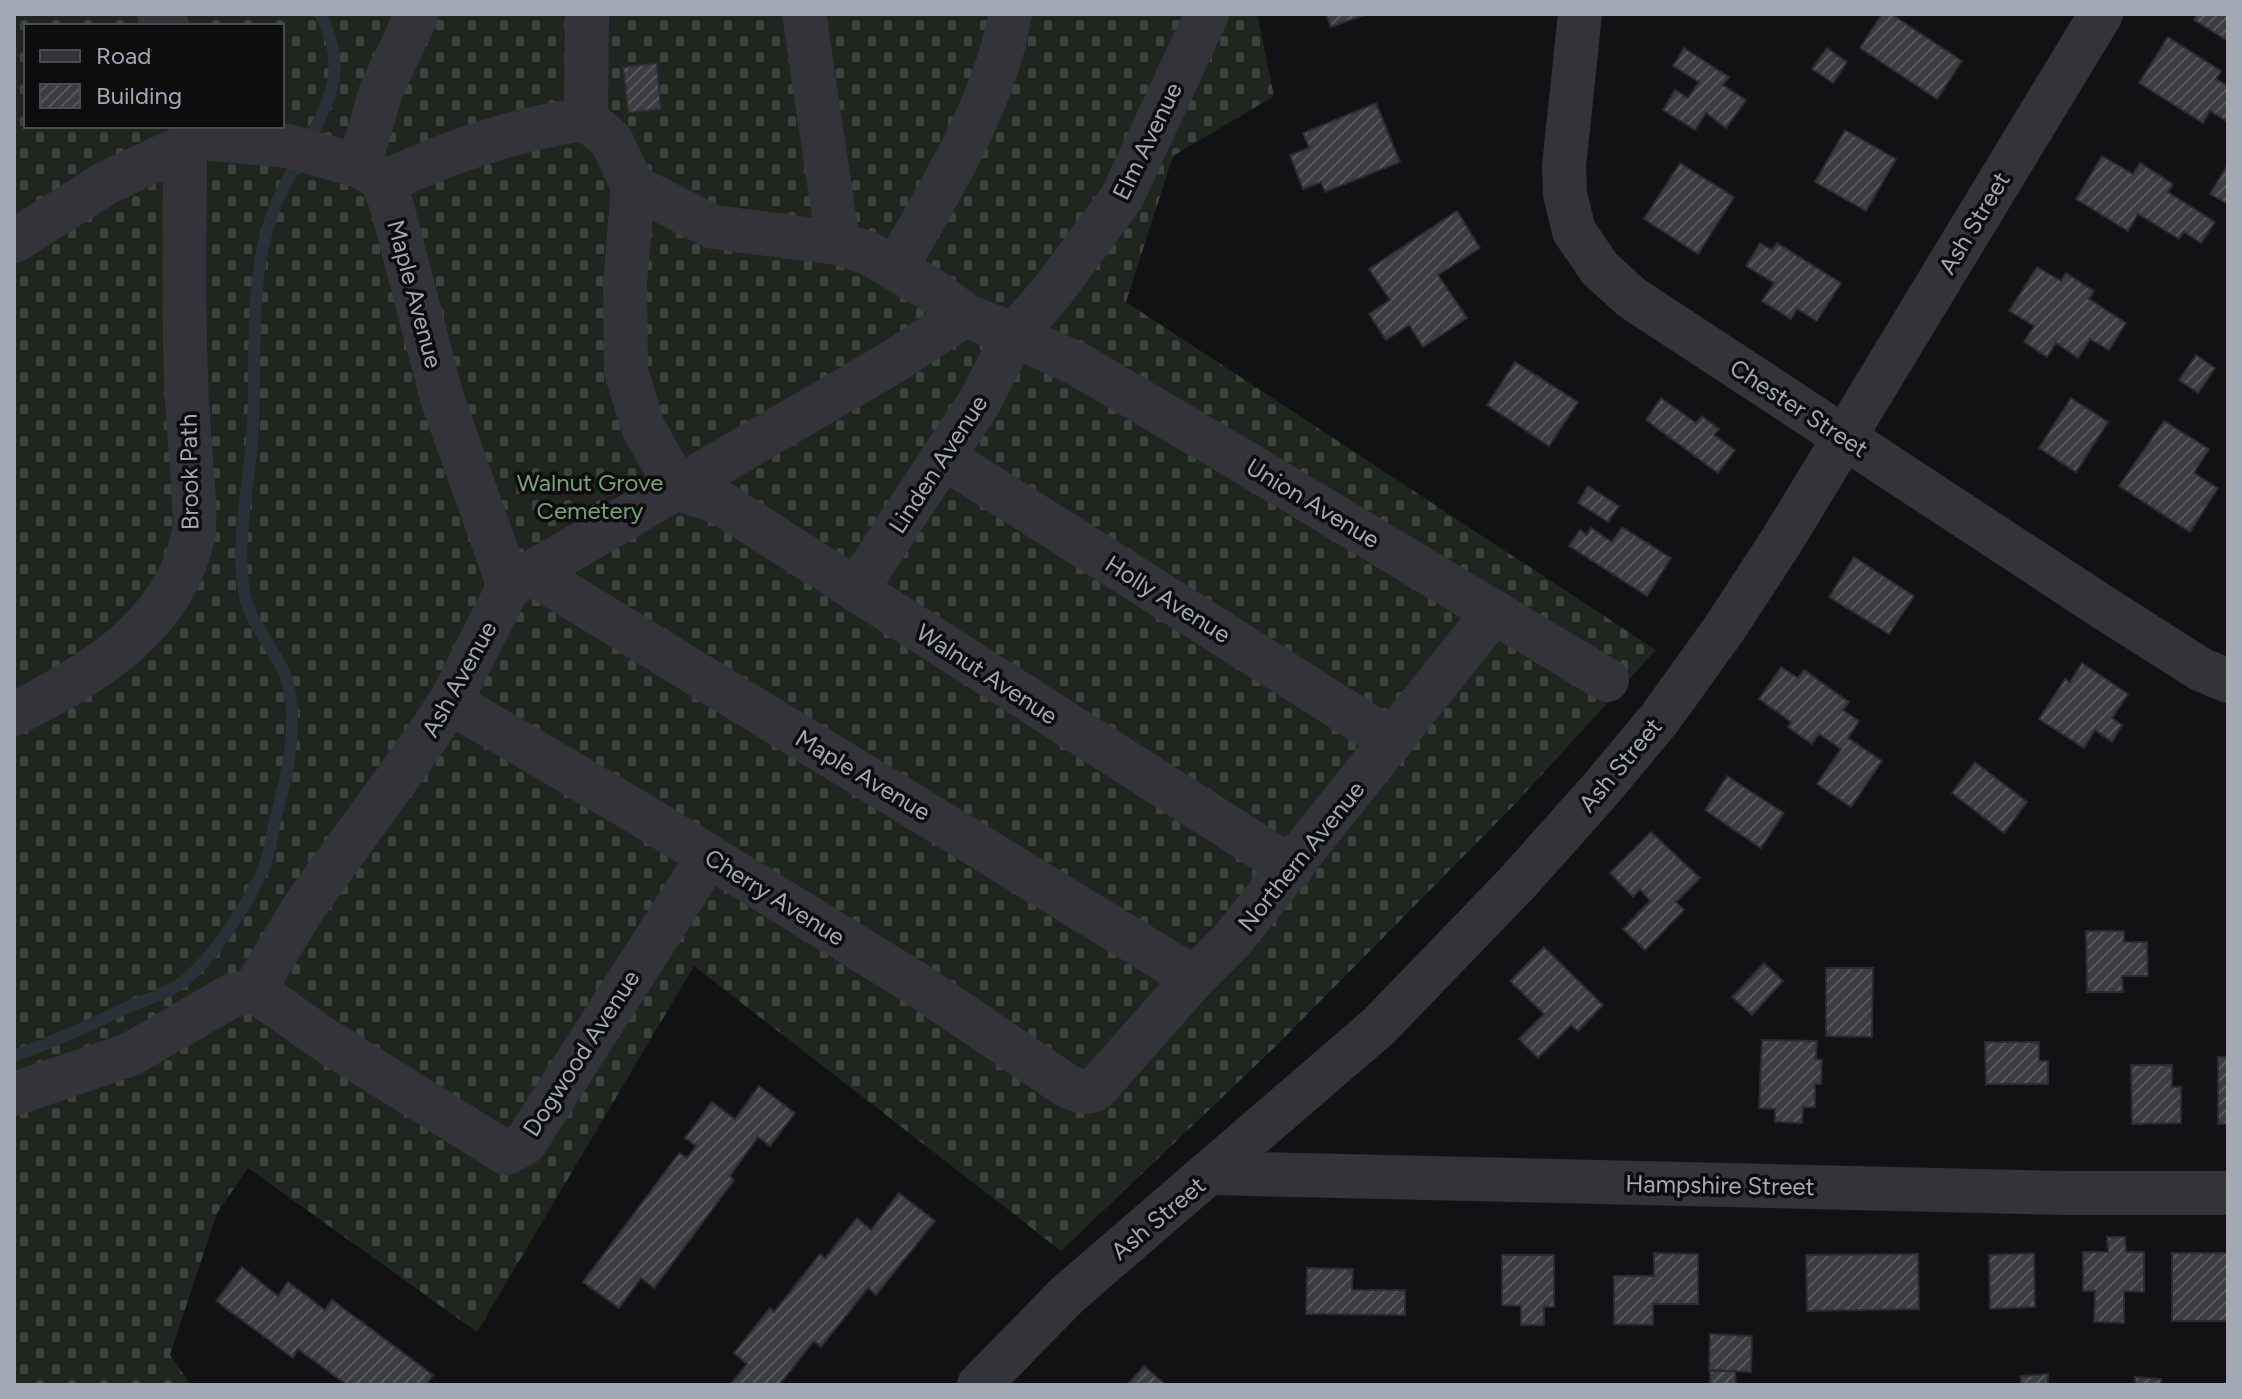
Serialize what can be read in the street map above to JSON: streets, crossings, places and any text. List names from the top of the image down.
{
  "streets": {
    "street": [
      "Elm Avenue",
      "Ash Street",
      "Maple Avenue",
      "Chester Street",
      "Linden Avenue",
      "Brook Path",
      "Union Avenue",
      "Holly Avenue",
      "Walnut Avenue",
      "Ash Avenue",
      "Northern Avenue",
      "Cherry Avenue",
      "Dogwood Avenue",
      "Hampshire Street"
    ]
  },
  "crossings": [
    ["Elm Avenue", "Linden Avenue"],
    ["Elm Avenue", "Union Avenue"],
    ["Ash Street", "Chester Street"],
    ["Ash Street", "Hampshire Street"],
    ["Maple Avenue", "Ash Avenue"],
    ["Maple Avenue", "Northern Avenue"],
    ["Linden Avenue", "Union Avenue"],
    ["Linden Avenue", "Holly Avenue"],
    ["Linden Avenue", "Walnut Avenue"],
    ["Union Avenue", "Northern Avenue"],
    ["Holly Avenue", "Northern Avenue"],
    ["Walnut Avenue", "Northern Avenue"],
    ["Ash Avenue", "Cherry Avenue"],
    ["Ash Avenue", "Dogwood Avenue"],
    ["Northern Avenue", "Cherry Avenue"],
    ["Cherry Avenue", "Dogwood Avenue"]
  ],
  "parks": ["Walnut Grove Cemetery"],
  "legend": ["Road", "Building"]
}
